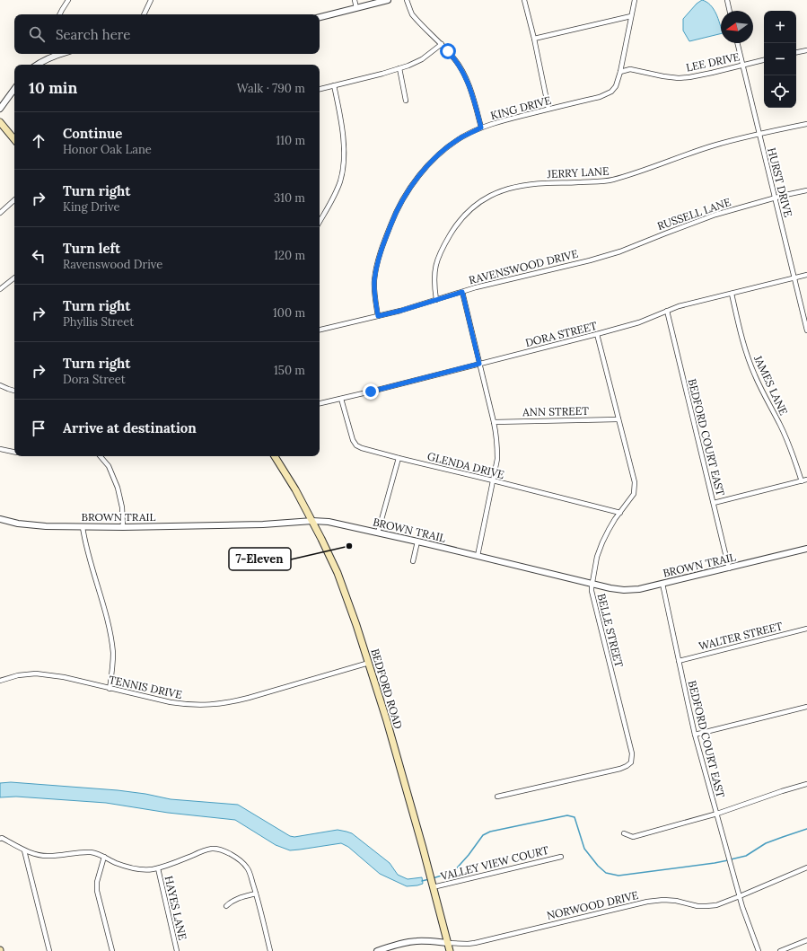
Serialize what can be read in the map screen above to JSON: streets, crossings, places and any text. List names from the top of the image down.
{
  "streets": {
    "main road": ["BEDFORD ROAD"],
    "street": [
      "LEE DRIVE",
      "KING DRIVE",
      "JERRY LANE",
      "HURST DRIVE",
      "RUSSELL LANE",
      "RAVENSWOOD DRIVE",
      "DORA STREET",
      "JAMES LANE",
      "ANN STREET",
      "BEDFORD COURT EAST",
      "GLENDA DRIVE",
      "BROWN TRAIL",
      "BELLE STREET",
      "WALTER STREET",
      "TENNIS DRIVE",
      "VALLEY VIEW COURT",
      "NORWOOD DRIVE",
      "HAYES LANE"
    ]
  },
  "crossings": [
    ["LEE DRIVE", "KING DRIVE"],
    ["LEE DRIVE", "HURST DRIVE"],
    ["KING DRIVE", "RAVENSWOOD DRIVE"],
    ["JERRY LANE", "HURST DRIVE"],
    ["JERRY LANE", "RAVENSWOOD DRIVE"],
    ["HURST DRIVE", "RUSSELL LANE"],
    ["HURST DRIVE", "DORA STREET"],
    ["RUSSELL LANE", "RAVENSWOOD DRIVE"],
    ["DORA STREET", "JAMES LANE"],
    ["DORA STREET", "BEDFORD COURT EAST"],
    ["DORA STREET", "GLENDA DRIVE"],
    ["DORA STREET", "BELLE STREET"],
    ["ANN STREET", "BELLE STREET"],
    ["BEDFORD COURT EAST", "BROWN TRAIL"],
    ["BEDFORD COURT EAST", "WALTER STREET"],
    ["BEDFORD COURT EAST", "NORWOOD DRIVE"],
    ["GLENDA DRIVE", "BELLE STREET"],
    ["BROWN TRAIL", "BELLE STREET"],
    ["BROWN TRAIL", "BEDFORD ROAD"],
    ["TENNIS DRIVE", "BEDFORD ROAD"],
    ["BEDFORD ROAD", "VALLEY VIEW COURT"],
    ["BEDFORD ROAD", "NORWOOD DRIVE"]
  ],
  "places": ["7-Eleven"],
  "north": "left",
  "page": {
    "map_buttons": ["+", "−"],
    "search": "Search here",
    "heading": ["10 min", "Walk · 790 m"],
    "list": [
      ["Continue", "Honor Oak Lane", "110 m"],
      ["Turn right", "King Drive", "310 m"],
      ["Turn left", "Ravenswood Drive", "120 m"],
      ["Turn right", "Phyllis Street", "100 m"],
      ["Turn right", "Dora Street", "150 m"],
      "Arrive at destination"
    ]
  }
}
